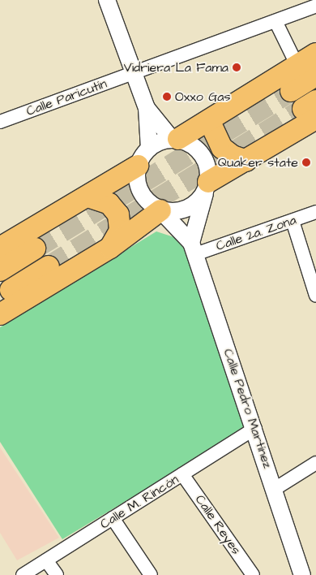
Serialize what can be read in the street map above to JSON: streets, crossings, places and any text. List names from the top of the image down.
{
  "streets": {
    "street": [
      "Calle Paricutín",
      "Calle 2a. Zona",
      "Calle Pedro Martínez",
      "Calle M. Rincón",
      "Calle Reyes"
    ]
  },
  "crossings": [
    ["Calle 2a. Zona", "Calle Pedro Martínez"],
    ["Calle Pedro Martínez", "Calle M. Rincón"],
    ["Calle M. Rincón", "Calle Reyes"]
  ],
  "places": ["Vidriera La Fama", "Oxxo Gas", "Quaker state"]
}
